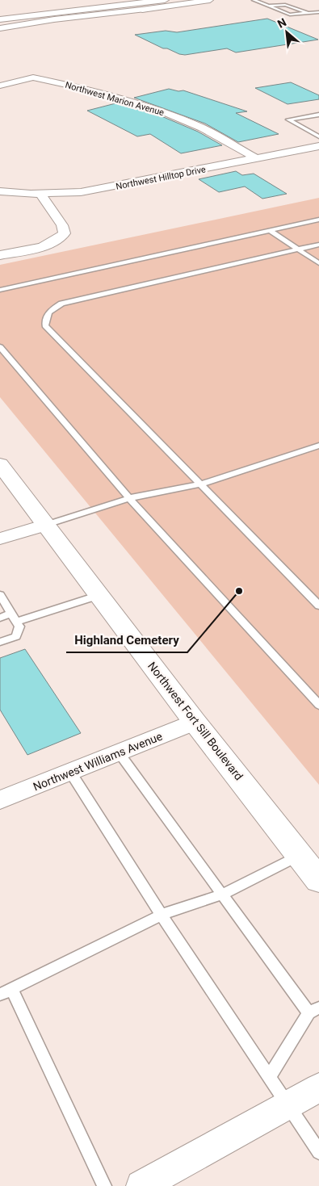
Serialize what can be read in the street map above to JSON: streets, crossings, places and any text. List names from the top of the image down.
{
  "streets": {
    "main road": ["Northwest Fort Sill Boulevard"],
    "street": ["Northwest Marion Avenue", "Northwest Hilltop Drive", "Northwest Williams Avenue"]
  },
  "crossings": [
    ["Northwest Marion Avenue", "Northwest Hilltop Drive"],
    ["Northwest Fort Sill Boulevard", "Northwest Williams Avenue"]
  ],
  "places": ["Highland Cemetery"],
  "north": "top left"
}
